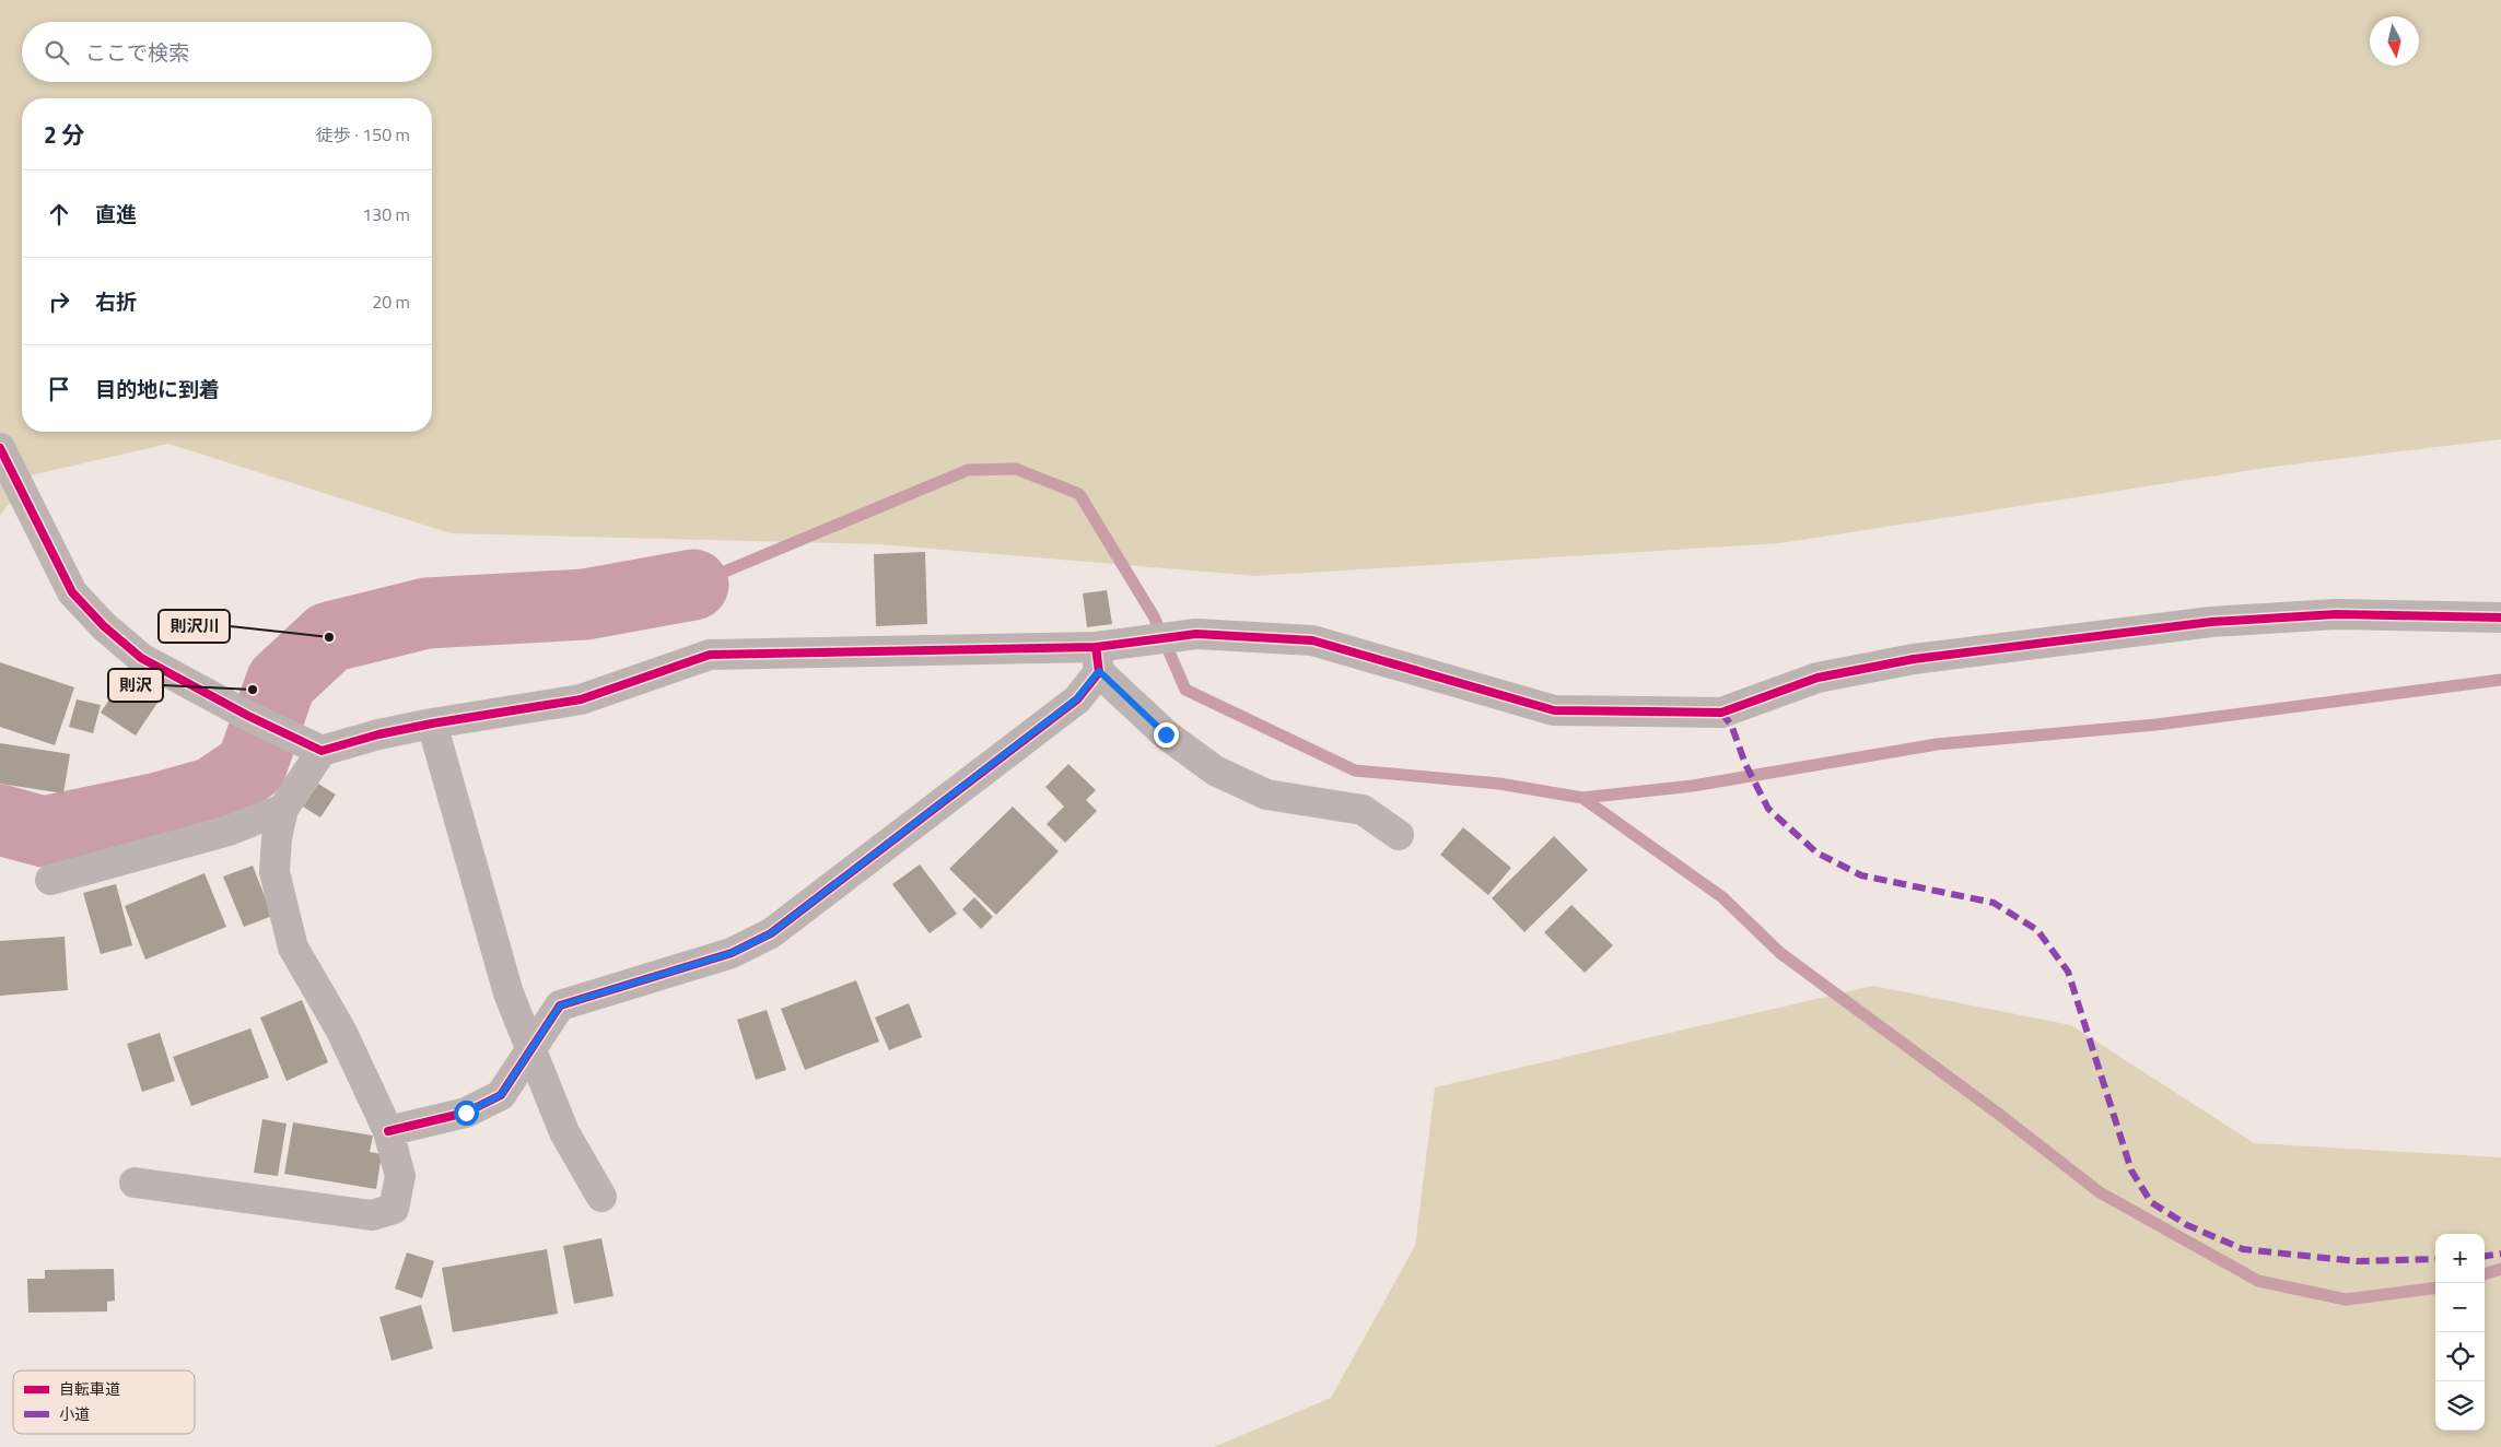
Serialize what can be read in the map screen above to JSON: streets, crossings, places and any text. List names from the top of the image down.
{
  "places": ["則沢川", "則沢"],
  "legend": ["自転車道", "小道"],
  "north": "bottom",
  "page": {
    "search": "ここで検索",
    "heading": ["2 分", "徒歩 · 150 m"],
    "list": [
      ["直進", "130 m"],
      ["右折", "20 m"],
      "目的地に到着"
    ],
    "map_buttons": ["+", "−"]
  }
}
